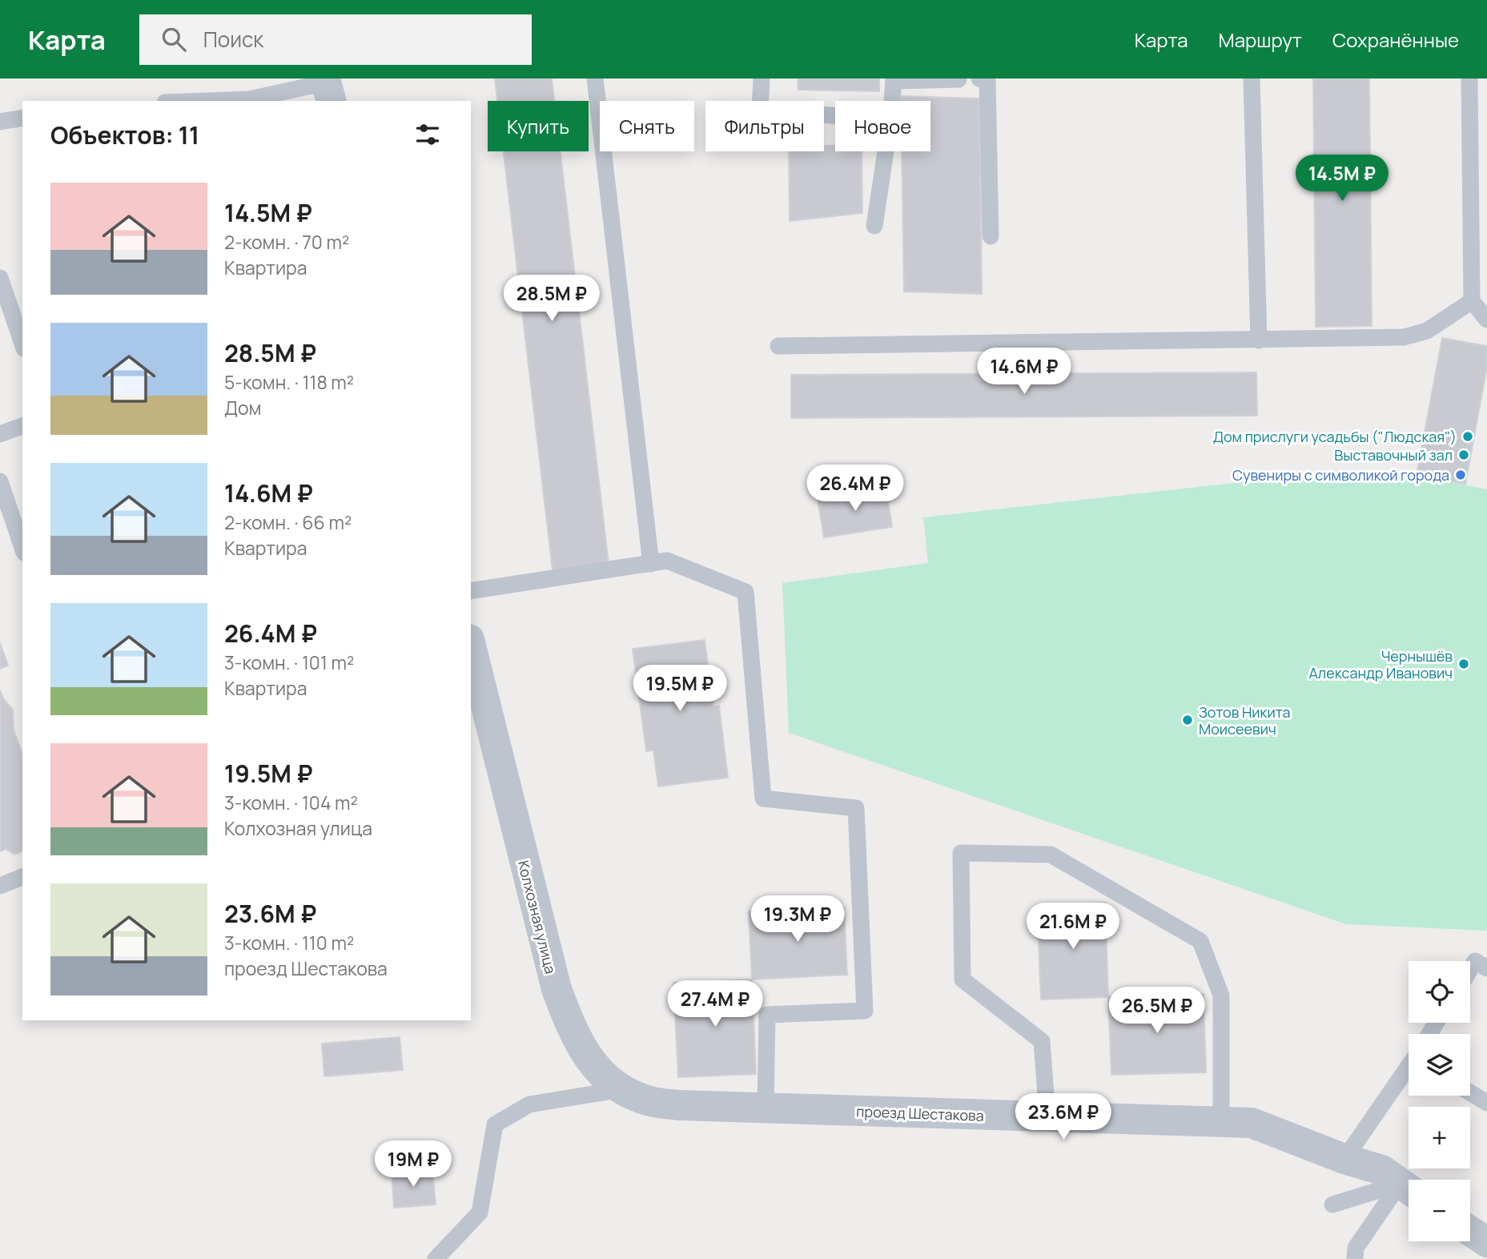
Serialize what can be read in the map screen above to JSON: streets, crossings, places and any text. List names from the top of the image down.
{
  "streets": {
    "street": ["Колхозная улица", "проезд Шестакова"]
  },
  "crossings": [
    ["Колхозная улица", "проезд Шестакова"]
  ],
  "places": [
    "Дом прислуги усадьбы (\"Людская\")",
    "Выставочный зал",
    "Сувениры с символикой города",
    "Чернышёв Александр Иванович",
    "Зотов Никита Моисеевич"
  ],
  "page": {
    "header": "Карта",
    "search": "Поиск",
    "nav": ["Карта", "Маршрут", "Сохранённые"],
    "chip": [
      "Купить",
      "Снять",
      "Фильтры",
      "Новое"
    ],
    "heading": "Объектов: 11",
    "price": [
      "14.5M ₽",
      "28.5M ₽",
      "14.6M ₽",
      "26.4M ₽",
      "19.5M ₽",
      "19.3M ₽",
      "21.6M ₽",
      "27.4M ₽",
      "26.5M ₽",
      "23.6M ₽",
      "19M ₽"
    ],
    "list": [
      {
        "name": "14.5M ₽",
        "note": "2-комн. · 70 m² · Квартира"
      },
      {
        "name": "28.5M ₽",
        "note": "5-комн. · 118 m² · Дом"
      },
      {
        "name": "14.6M ₽",
        "note": "2-комн. · 66 m² · Квартира"
      },
      {
        "name": "26.4M ₽",
        "note": "3-комн. · 101 m² · Квартира"
      },
      {
        "name": "19.5M ₽",
        "note": "3-комн. · 104 m² · Колхозная улица"
      },
      {
        "name": "23.6M ₽",
        "note": "3-комн. · 110 m² · проезд Шестакова"
      }
    ],
    "map_buttons": ["+", "−"]
  }
}
